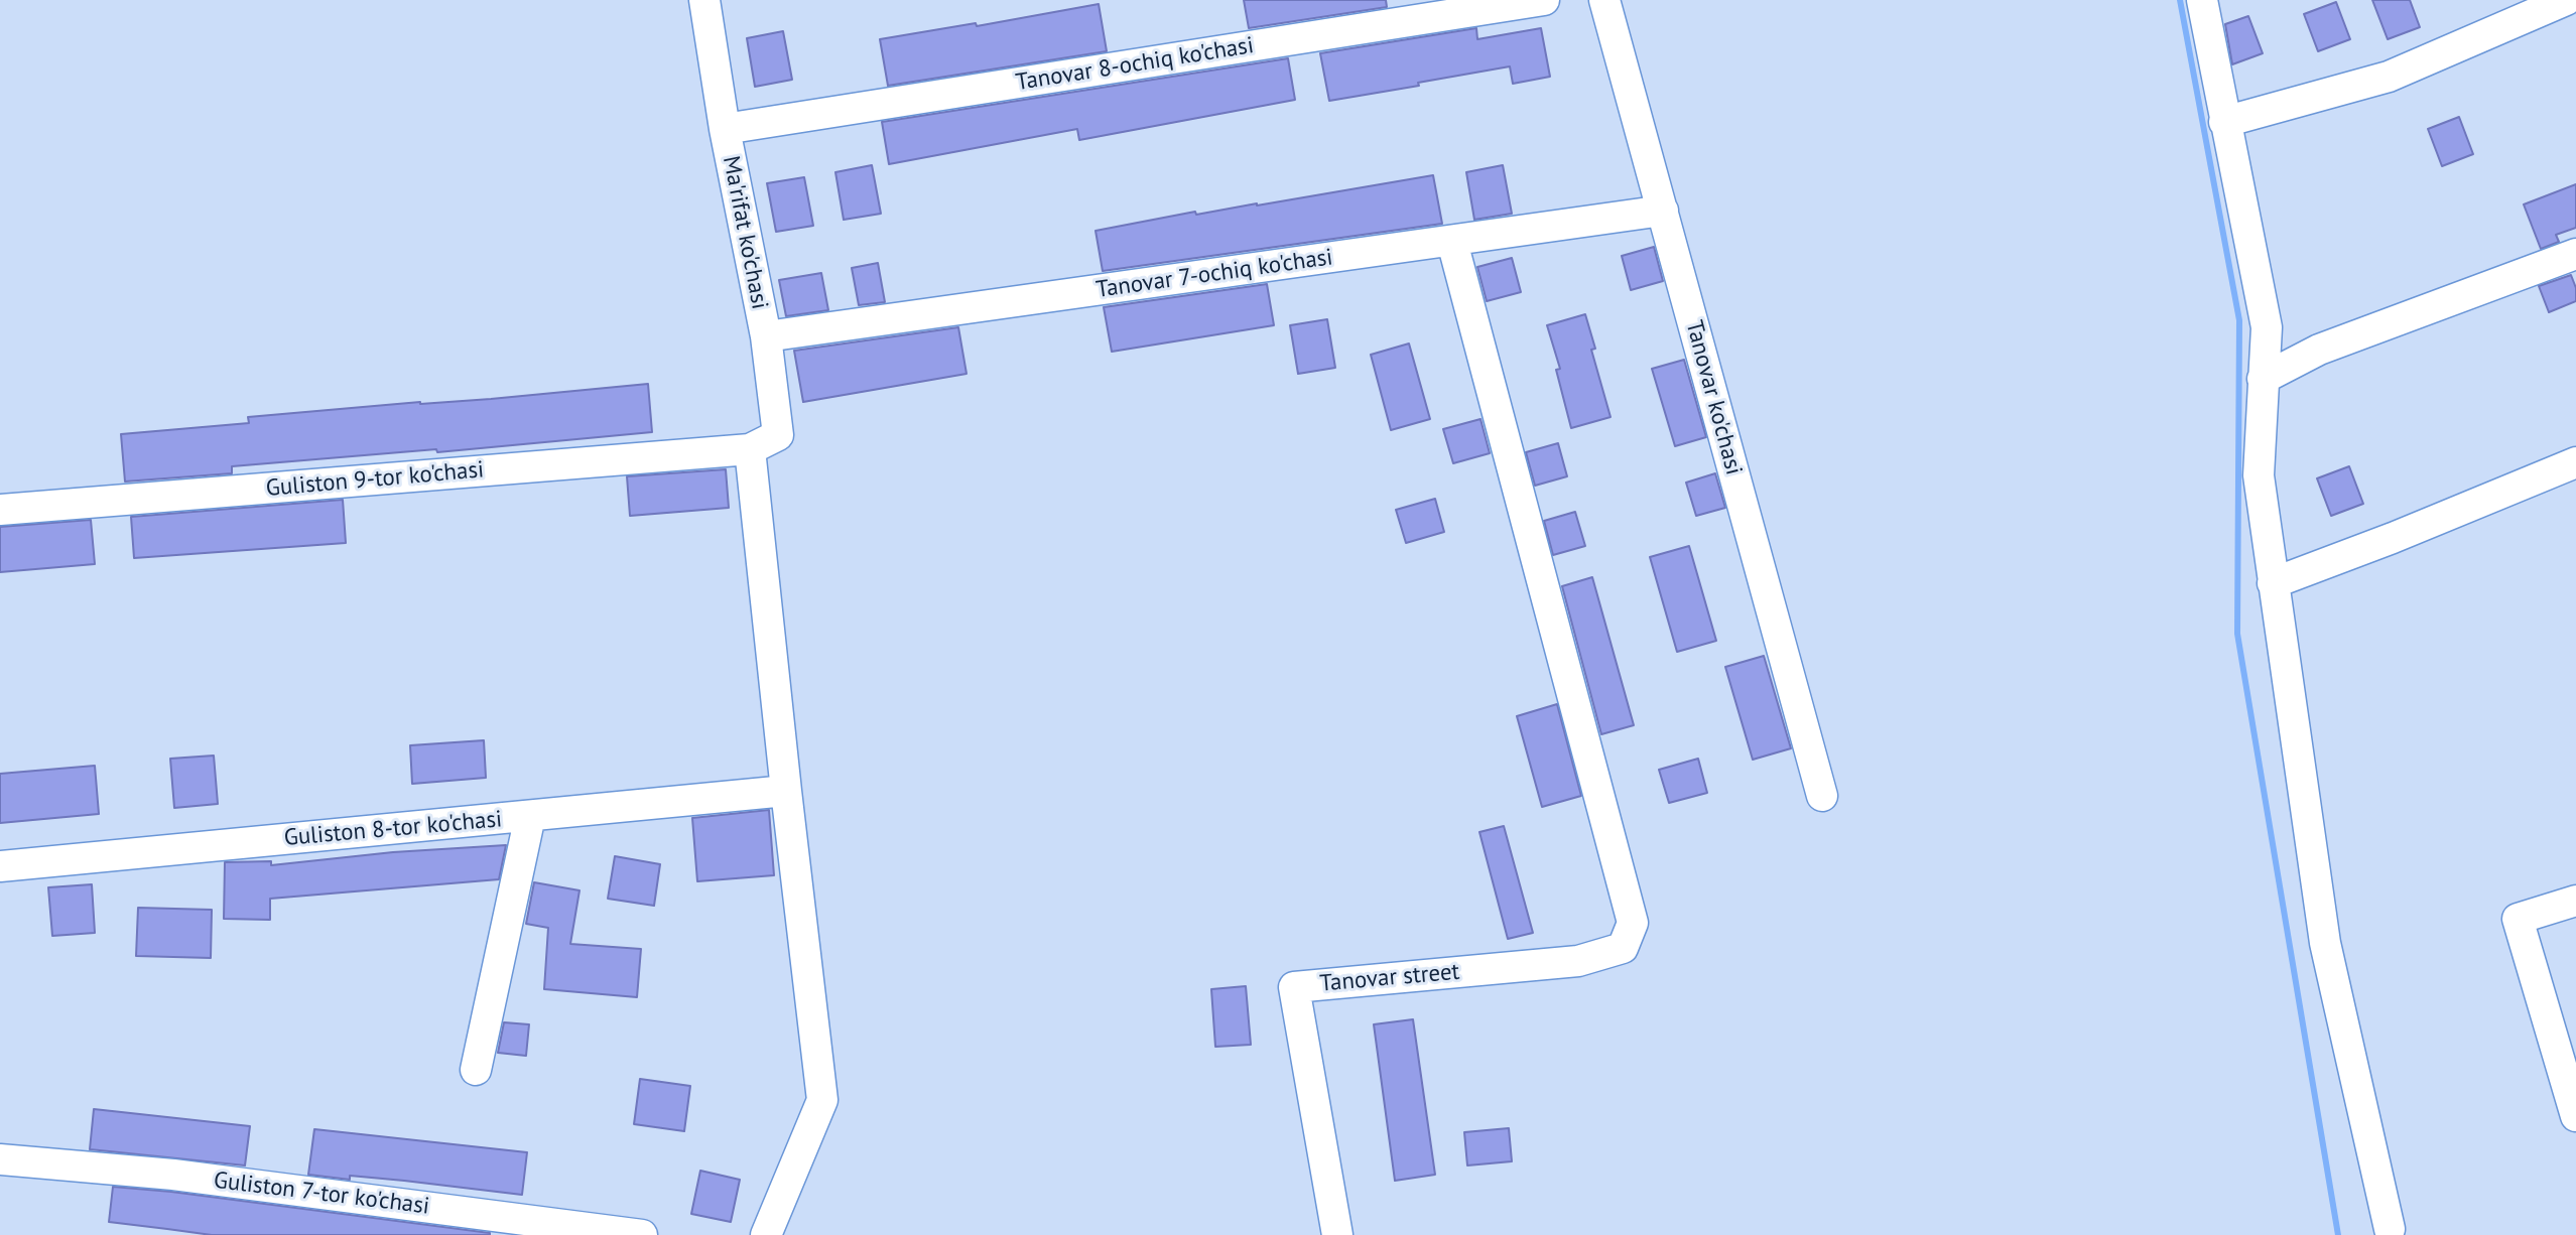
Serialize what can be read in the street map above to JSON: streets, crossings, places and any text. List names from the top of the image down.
{
  "streets": {
    "street": [
      "Tanovar 8-ochiq ko'chasi",
      "Ma'rifat ko'chasi",
      "Tanovar 7-ochiq ko'chasi",
      "Tanovar ko'chasi",
      "Guliston 9-tor ko'chasi",
      "Guliston 8-tor ko'chasi",
      "Tanovar street",
      "Guliston 7-tor ko'chasi"
    ]
  },
  "crossings": [
    ["Tanovar 8-ochiq ko'chasi", "Ma'rifat ko'chasi"],
    ["Ma'rifat ko'chasi", "Tanovar 7-ochiq ko'chasi"],
    ["Ma'rifat ko'chasi", "Guliston 9-tor ko'chasi"],
    ["Tanovar 7-ochiq ko'chasi", "Tanovar ko'chasi"],
    ["Tanovar 7-ochiq ko'chasi", "Tanovar street"]
  ]
}
